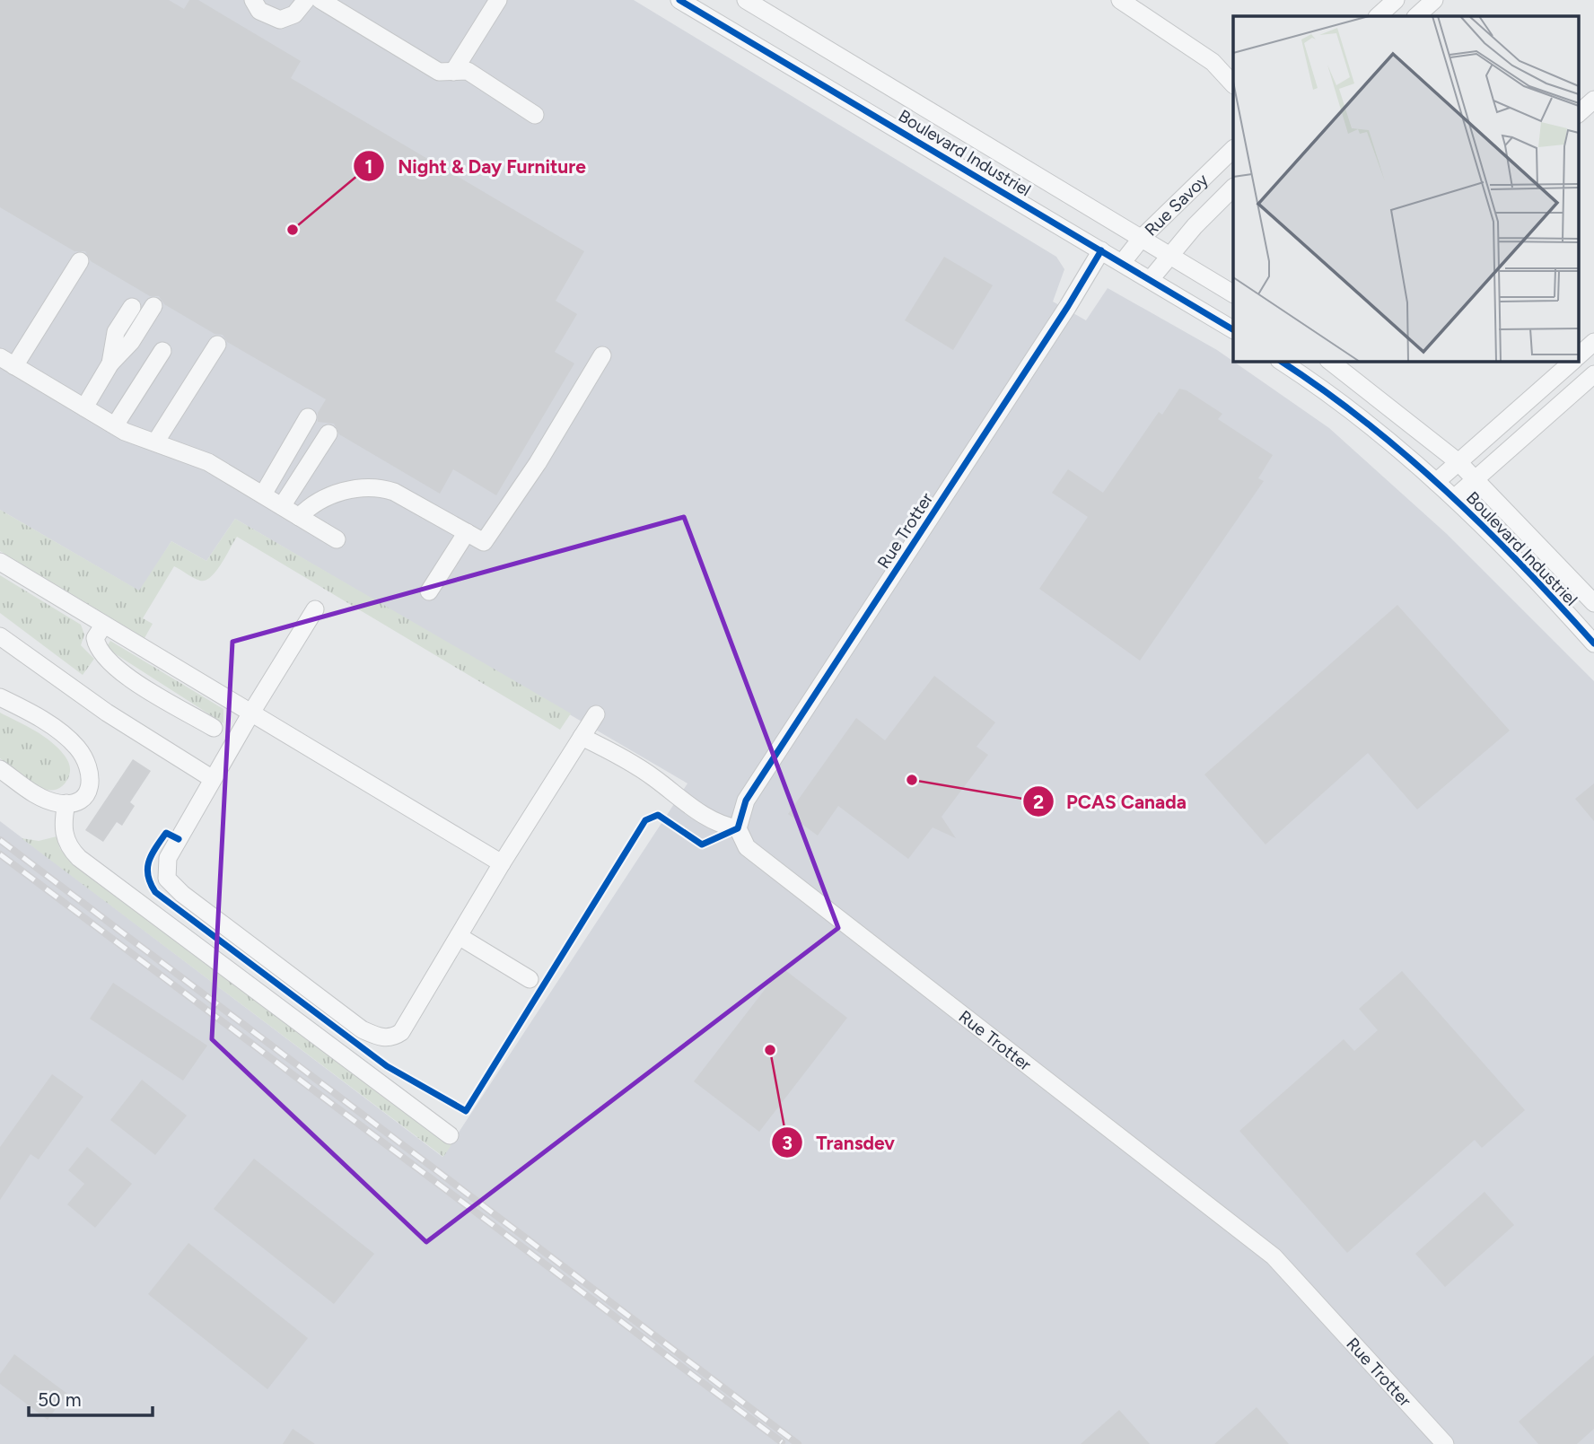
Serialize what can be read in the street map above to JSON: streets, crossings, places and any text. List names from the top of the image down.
{
  "streets": {
    "street": ["Boulevard Industriel", "Rue Savoy", "Rue Trotter"]
  },
  "crossings": [
    ["Boulevard Industriel", "Rue Savoy"],
    ["Boulevard Industriel", "Rue Trotter"]
  ],
  "places": ["Night & Day Furniture", "PCAS Canada", "Transdev"],
  "scale_bar": "50 m"
}
